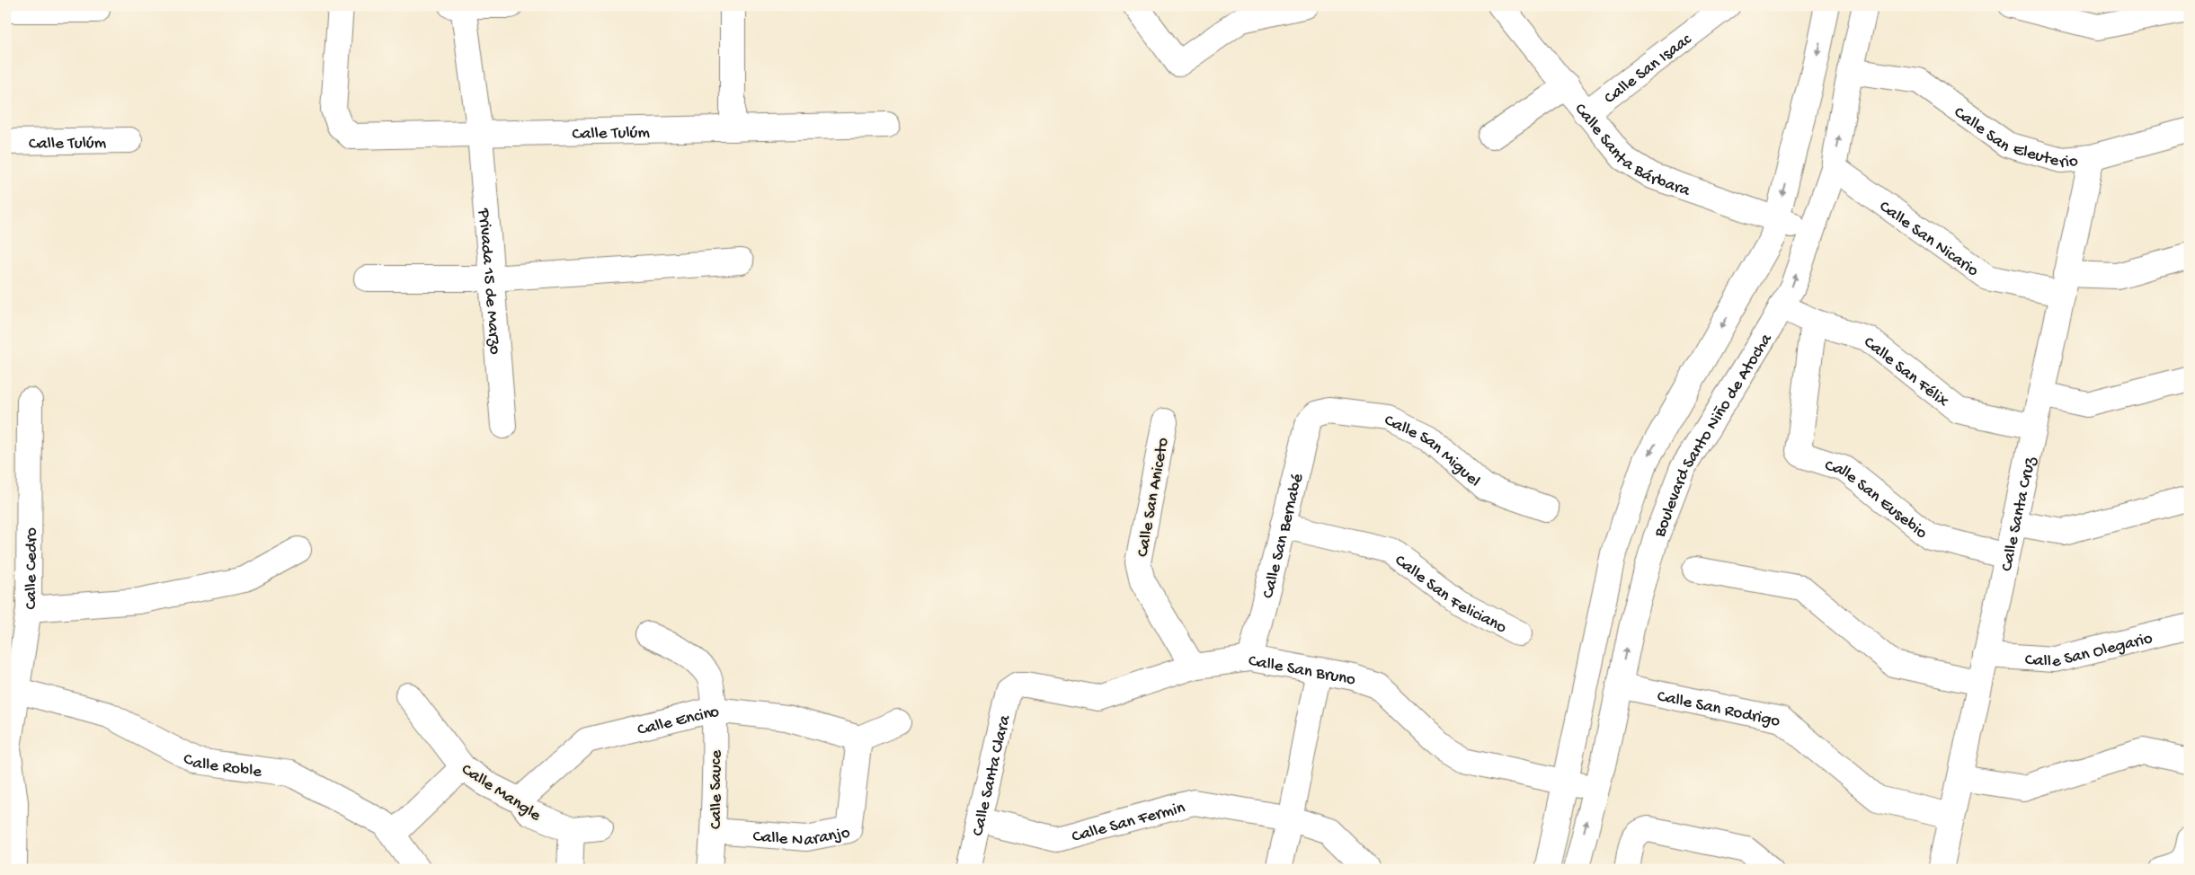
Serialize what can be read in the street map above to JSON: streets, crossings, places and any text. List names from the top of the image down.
{
  "streets": {
    "street": [
      "Calle San Isaac",
      "Calle San Eleuterio",
      "Calle Tulúm",
      "Calle Santa Bárbara",
      "Calle San Nicario",
      "Privada 15 de Marzo",
      "Calle San Félix",
      "Boulevard Santo Niño de Atocha",
      "Calle San Miguel",
      "Calle San Aniceto",
      "Calle San Eusebio",
      "Calle Santa Cruz",
      "Calle San Bernabé",
      "Calle Cedro",
      "Calle San Feliciano",
      "Calle San Olegario",
      "Calle San Bruno",
      "Calle San Rodrigo",
      "Calle Encino",
      "Calle Roble",
      "Calle Santa Clara",
      "Calle Sauce",
      "Calle Mangle",
      "Calle San Fermin",
      "Calle Naranjo"
    ]
  },
  "crossings": [
    ["Calle San Isaac", "Calle Santa Bárbara"],
    ["Calle San Eleuterio", "Boulevard Santo Niño de Atocha"],
    ["Calle San Eleuterio", "Calle Santa Cruz"],
    ["Calle Tulúm", "Privada 15 de Marzo"],
    ["Calle Santa Bárbara", "Boulevard Santo Niño de Atocha"],
    ["Calle San Nicario", "Boulevard Santo Niño de Atocha"],
    ["Calle San Nicario", "Calle Santa Cruz"],
    ["Calle San Félix", "Boulevard Santo Niño de Atocha"],
    ["Calle San Félix", "Calle San Eusebio"],
    ["Calle San Félix", "Calle Santa Cruz"],
    ["Boulevard Santo Niño de Atocha", "Calle San Bruno"],
    ["Boulevard Santo Niño de Atocha", "Calle San Rodrigo"],
    ["Calle San Miguel", "Calle San Bernabé"],
    ["Calle San Aniceto", "Calle San Bruno"],
    ["Calle San Eusebio", "Calle Santa Cruz"],
    ["Calle Santa Cruz", "Calle San Olegario"],
    ["Calle Santa Cruz", "Calle San Rodrigo"],
    ["Calle San Bernabé", "Calle San Feliciano"],
    ["Calle San Bernabé", "Calle San Bruno"],
    ["Calle Cedro", "Calle Roble"],
    ["Calle San Bruno", "Calle Santa Clara"],
    ["Calle Encino", "Calle Sauce"],
    ["Calle Encino", "Calle Mangle"],
    ["Calle Encino", "Calle Naranjo"],
    ["Calle Santa Clara", "Calle San Fermin"],
    ["Calle Sauce", "Calle Naranjo"]
  ]
}
